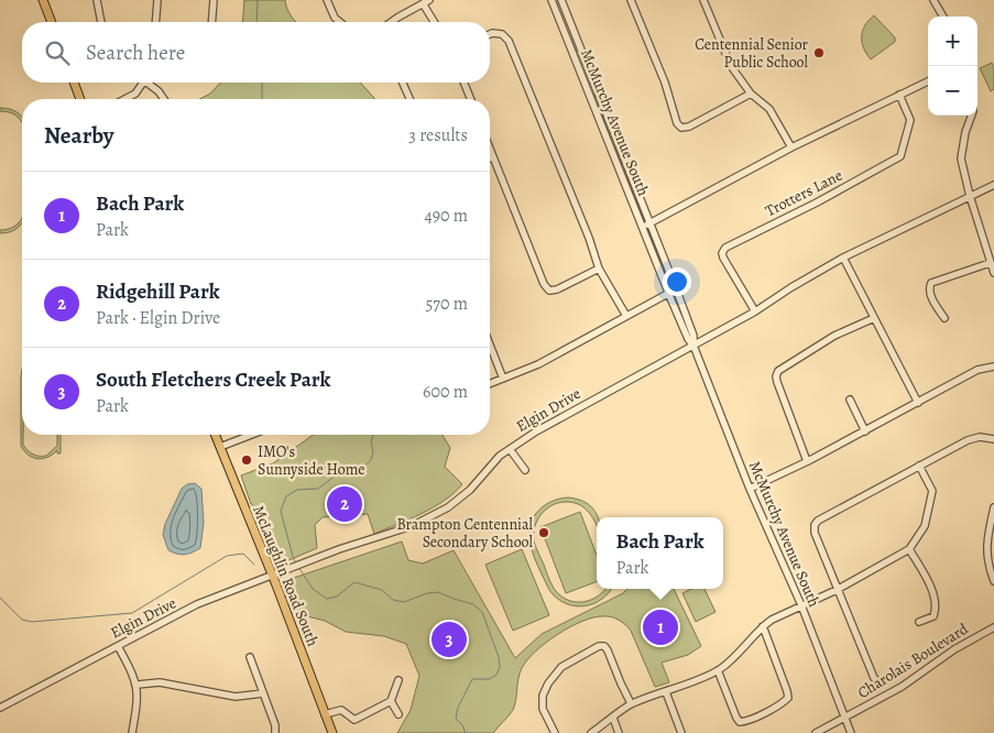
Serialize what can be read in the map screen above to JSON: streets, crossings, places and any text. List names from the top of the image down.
{
  "streets": {
    "main road": ["McLaughlin Road South"],
    "street": [
      "McMurchy Avenue South",
      "Trotters Lane",
      "Elgin Drive",
      "Charolais Boulevard"
    ]
  },
  "crossings": [
    ["McMurchy Avenue South", "Elgin Drive"],
    ["McMurchy Avenue South", "Charolais Boulevard"],
    ["Trotters Lane", "Elgin Drive"],
    ["Elgin Drive", "McLaughlin Road South"]
  ],
  "places": ["Centennial Senior Public School", "IMO's Sunnyside Home", "Brampton Centennial Secondary School"],
  "page": {
    "map_buttons": ["+", "−"],
    "search": "Search here",
    "heading": ["Nearby", "3 results"],
    "list": [
      {
        "mark": "1",
        "name": "Bach Park",
        "note": "Park",
        "value": "490 m"
      },
      {
        "mark": "2",
        "name": "Ridgehill Park",
        "note": "Park · Elgin Drive",
        "value": "570 m"
      },
      {
        "mark": "3",
        "name": "South Fletchers Creek Park",
        "note": "Park",
        "value": "600 m"
      }
    ],
    "pins": ["2", "1", "3"],
    "popup": ["Bach Park", "Park"]
  }
}
